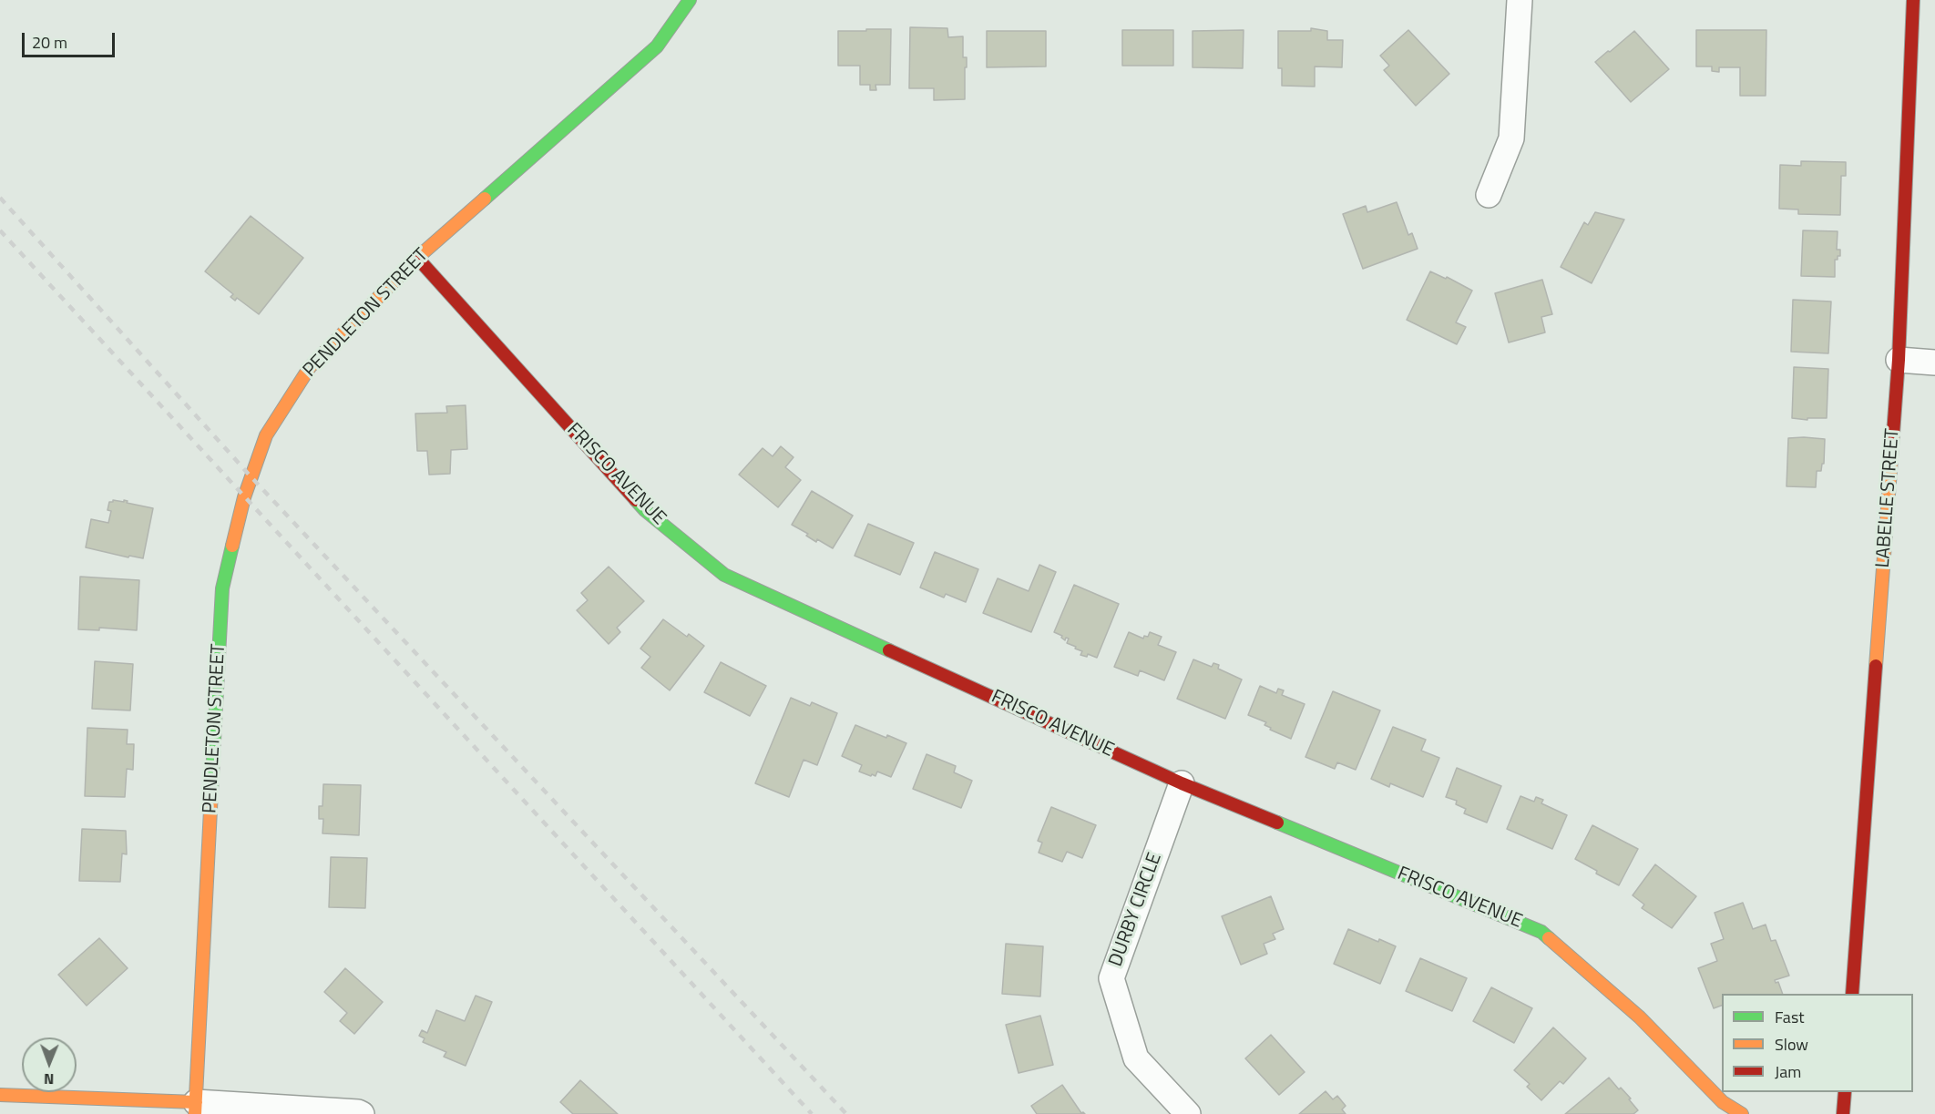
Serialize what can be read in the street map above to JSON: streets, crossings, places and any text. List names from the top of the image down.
{
  "streets": {
    "street": [
      "PENDLETON STREET",
      "FRISCO AVENUE",
      "LABELLE STREET",
      "DURBY CIRCLE"
    ]
  },
  "crossings": [
    ["PENDLETON STREET", "FRISCO AVENUE"],
    ["FRISCO AVENUE", "DURBY CIRCLE"]
  ],
  "legend": ["Fast", "Slow", "Jam"],
  "scale_bar": "20 m",
  "north": "bottom"
}
